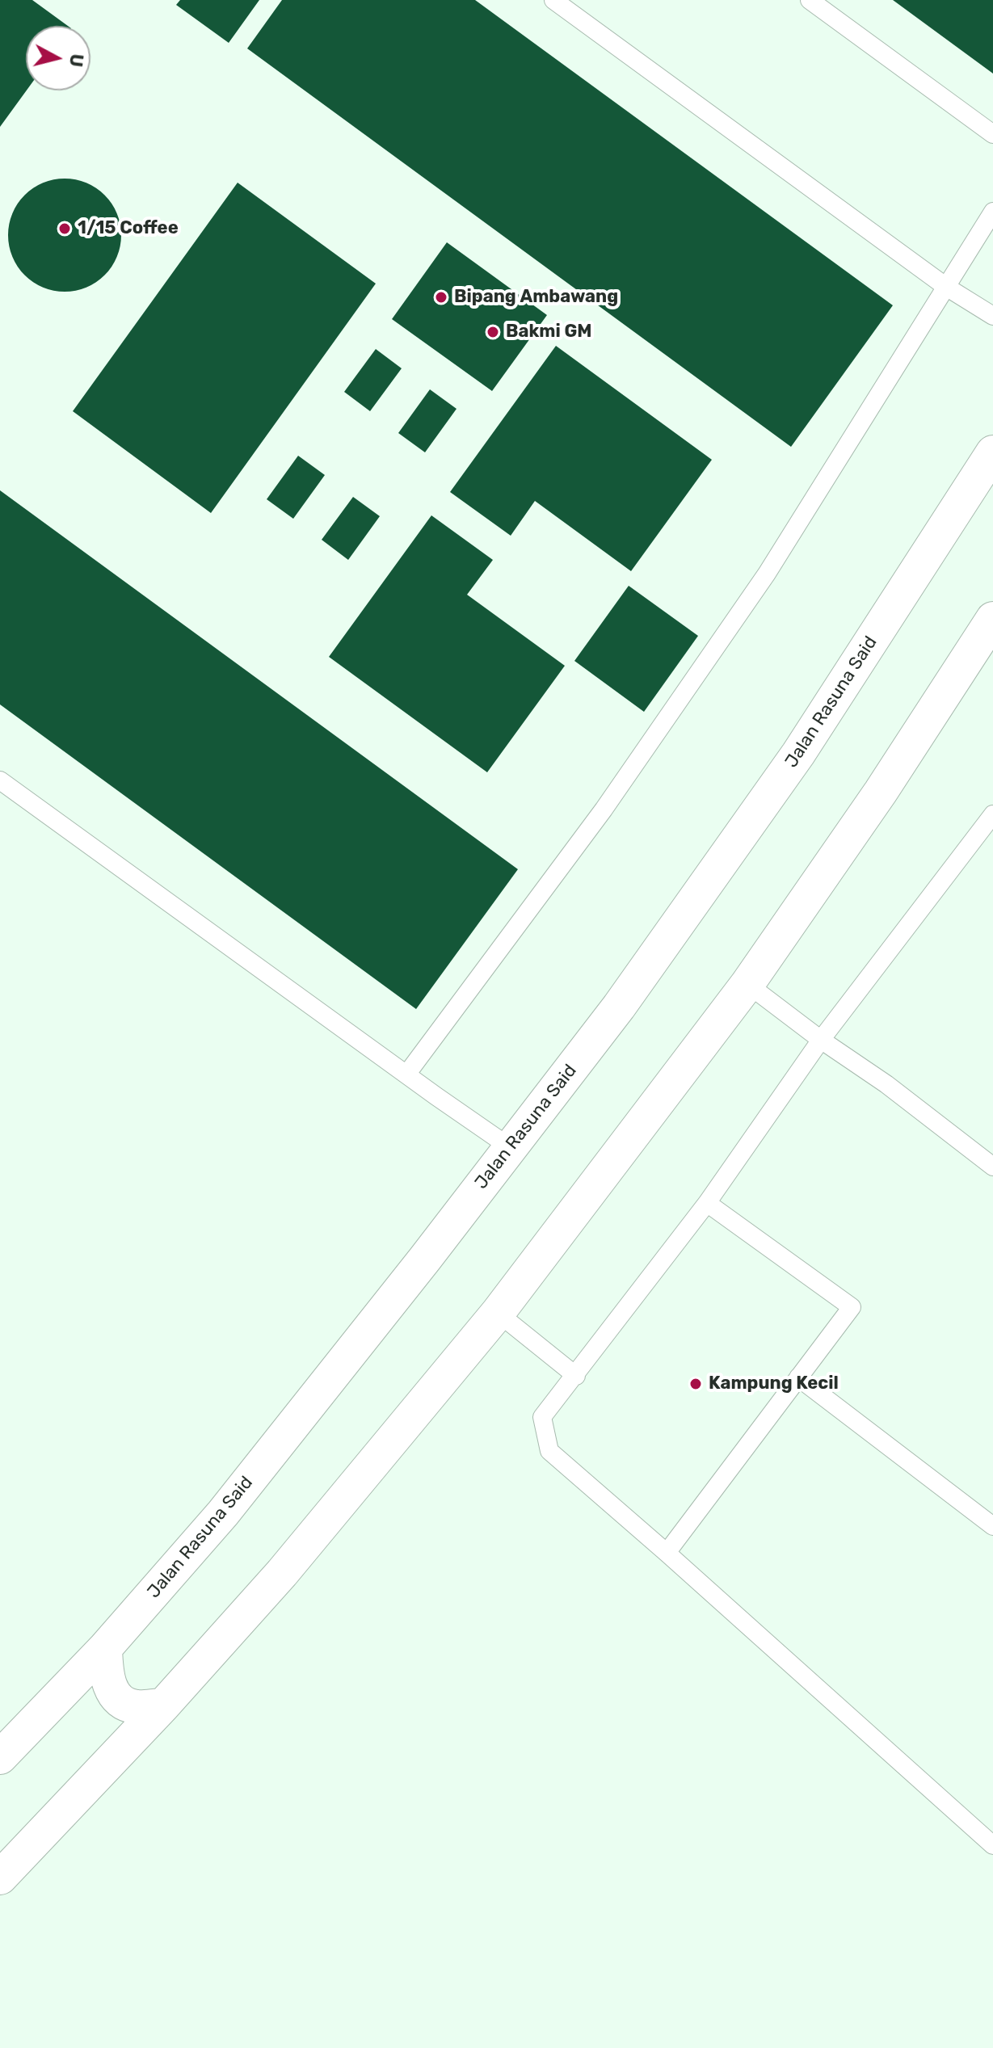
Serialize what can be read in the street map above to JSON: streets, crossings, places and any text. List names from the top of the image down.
{
  "streets": {
    "street": ["Jalan Rasuna Said"]
  },
  "places": [
    "1/15 Coffee",
    "Bipang Ambawang",
    "Bakmi GM",
    "Kampung Kecil"
  ],
  "north": "right"
}
